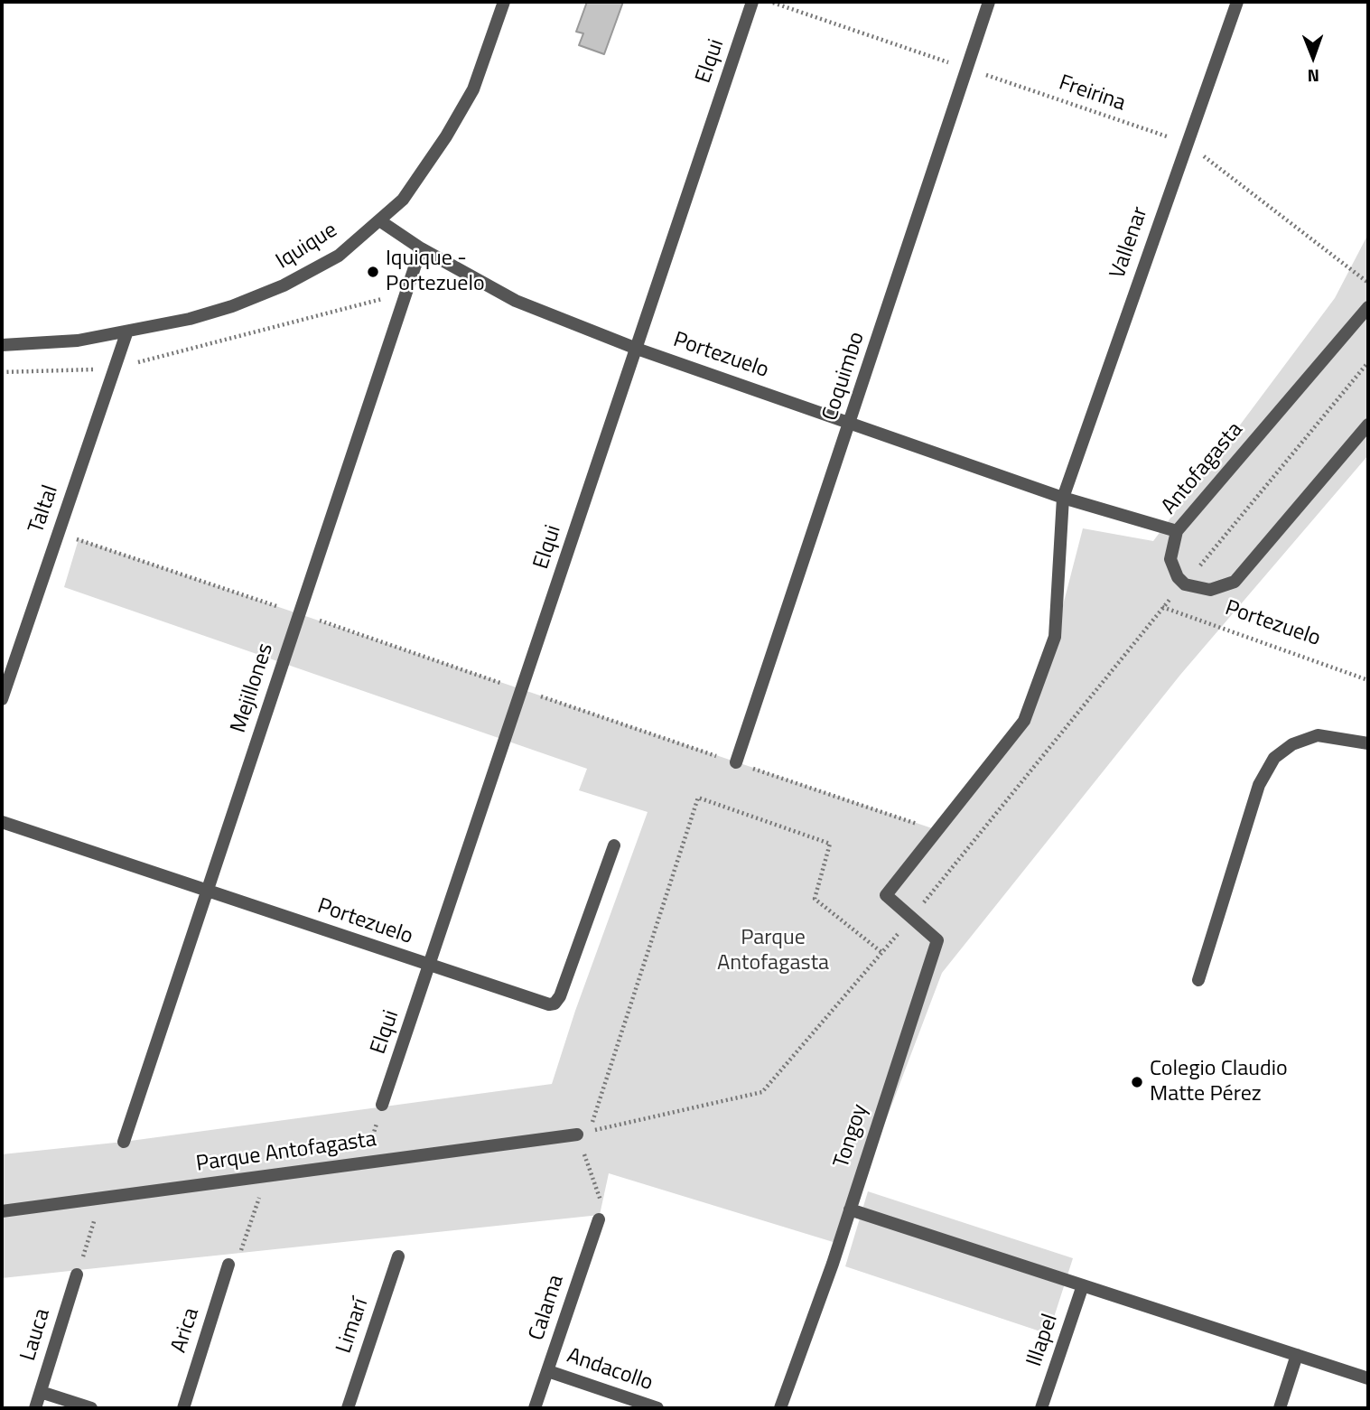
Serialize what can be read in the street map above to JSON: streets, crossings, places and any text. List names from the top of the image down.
{
  "streets": {
    "street": [
      "Elqui",
      "Vallenar",
      "Iquique",
      "Portezuelo",
      "Coquimbo",
      "Antofagasta",
      "Taltal",
      "Mejillones",
      "Tongoy",
      "Parque Antofagasta",
      "Calama",
      "Limarí",
      "Arica",
      "Lauca",
      "Illapel",
      "Andacollo"
    ],
    "path": ["Freirina"]
  },
  "crossings": [
    ["Elqui", "Portezuelo"],
    ["Freirina", "Vallenar"],
    ["Freirina", "Coquimbo"],
    ["Vallenar", "Portezuelo"],
    ["Iquique", "Portezuelo"],
    ["Iquique", "Taltal"],
    ["Portezuelo", "Coquimbo"],
    ["Portezuelo", "Antofagasta"],
    ["Portezuelo", "Mejillones"],
    ["Calama", "Andacollo"]
  ],
  "parks": ["Parque Antofagasta"],
  "places": ["Iquique - Portezuelo", "Colegio Claudio Matte Pérez"],
  "north": "bottom"
}
